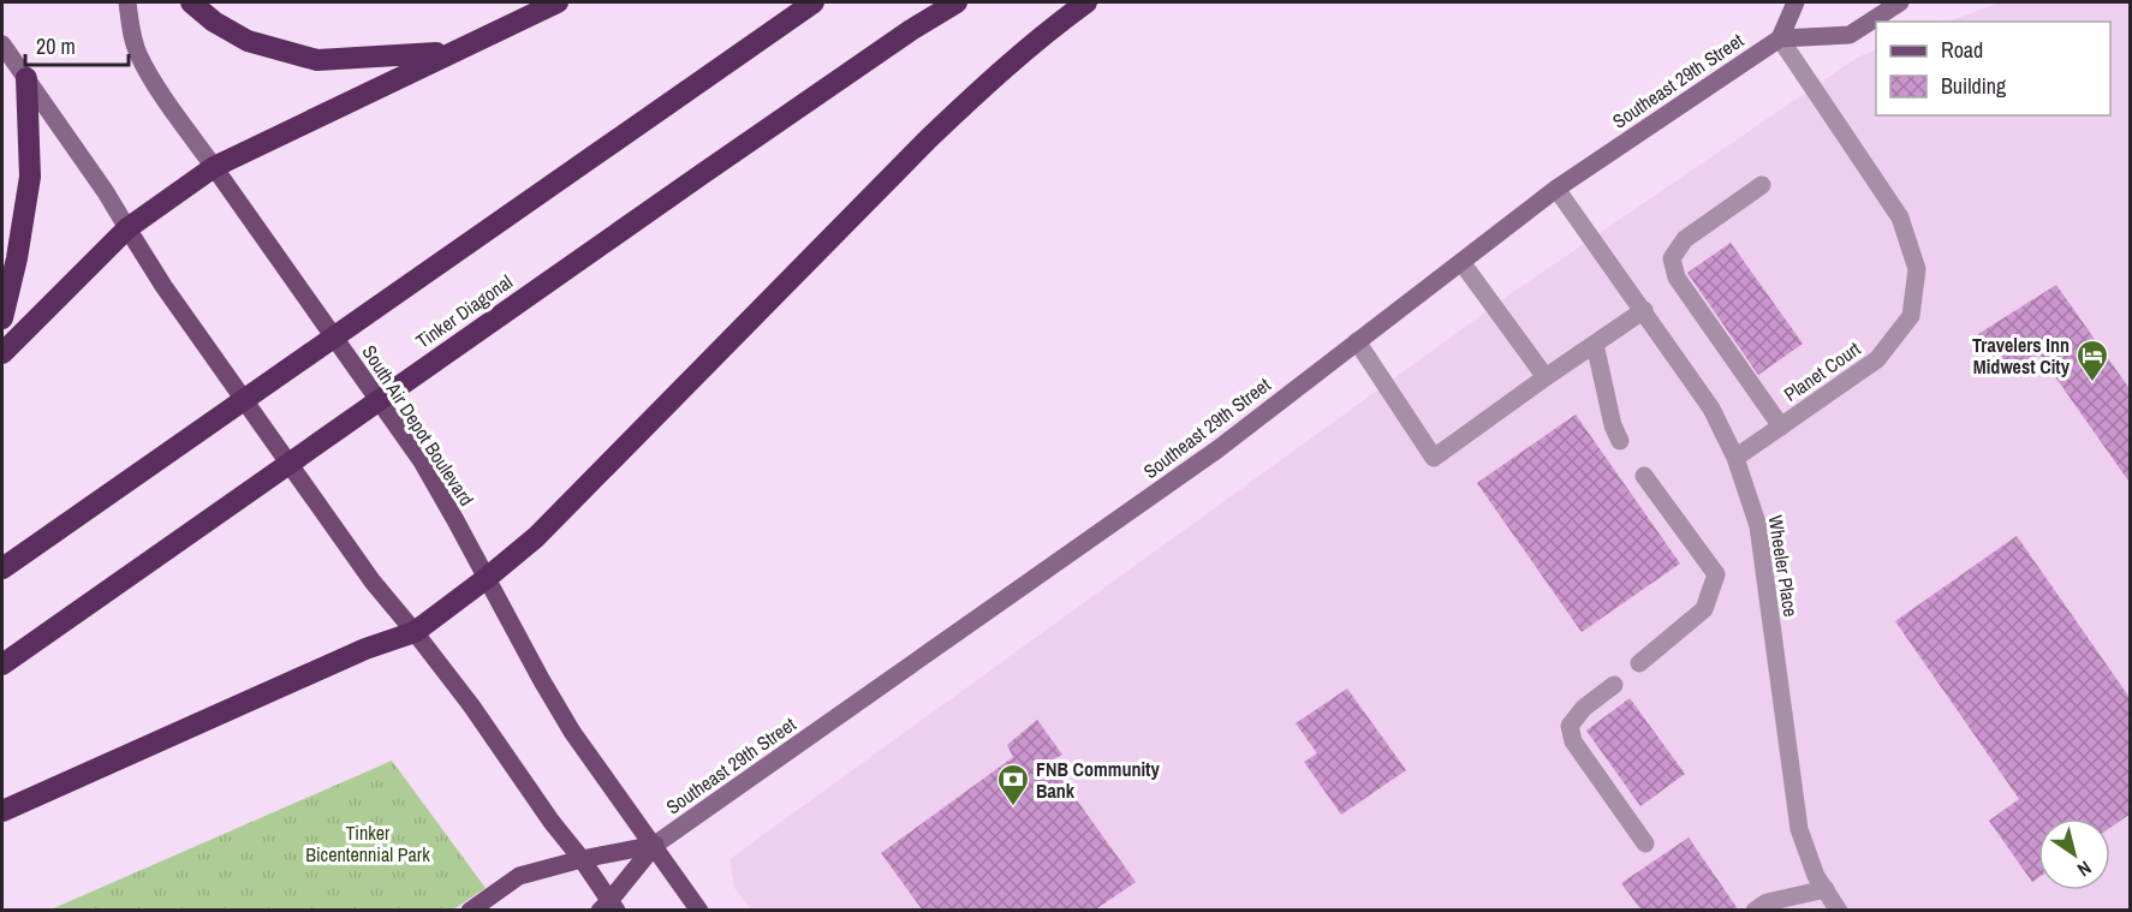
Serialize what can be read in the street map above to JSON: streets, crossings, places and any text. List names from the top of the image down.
{
  "streets": {
    "highway": ["Tinker Diagonal"],
    "main road": ["Southeast 29th Street", "South Air Depot Boulevard"],
    "street": ["Planet Court", "Wheeler Place"]
  },
  "crossings": [
    ["Southeast 29th Street", "Planet Court"],
    ["Southeast 29th Street", "South Air Depot Boulevard"],
    ["Southeast 29th Street", "Wheeler Place"],
    ["Planet Court", "Wheeler Place"]
  ],
  "parks": ["Tinker Bicentennial Park"],
  "places": {
    "hotel": ["Travelers Inn Midwest City"],
    "bank": ["FNB Community Bank"]
  },
  "legend": ["Road", "Building"],
  "scale_bar": "20 m",
  "north": "bottom right"
}
